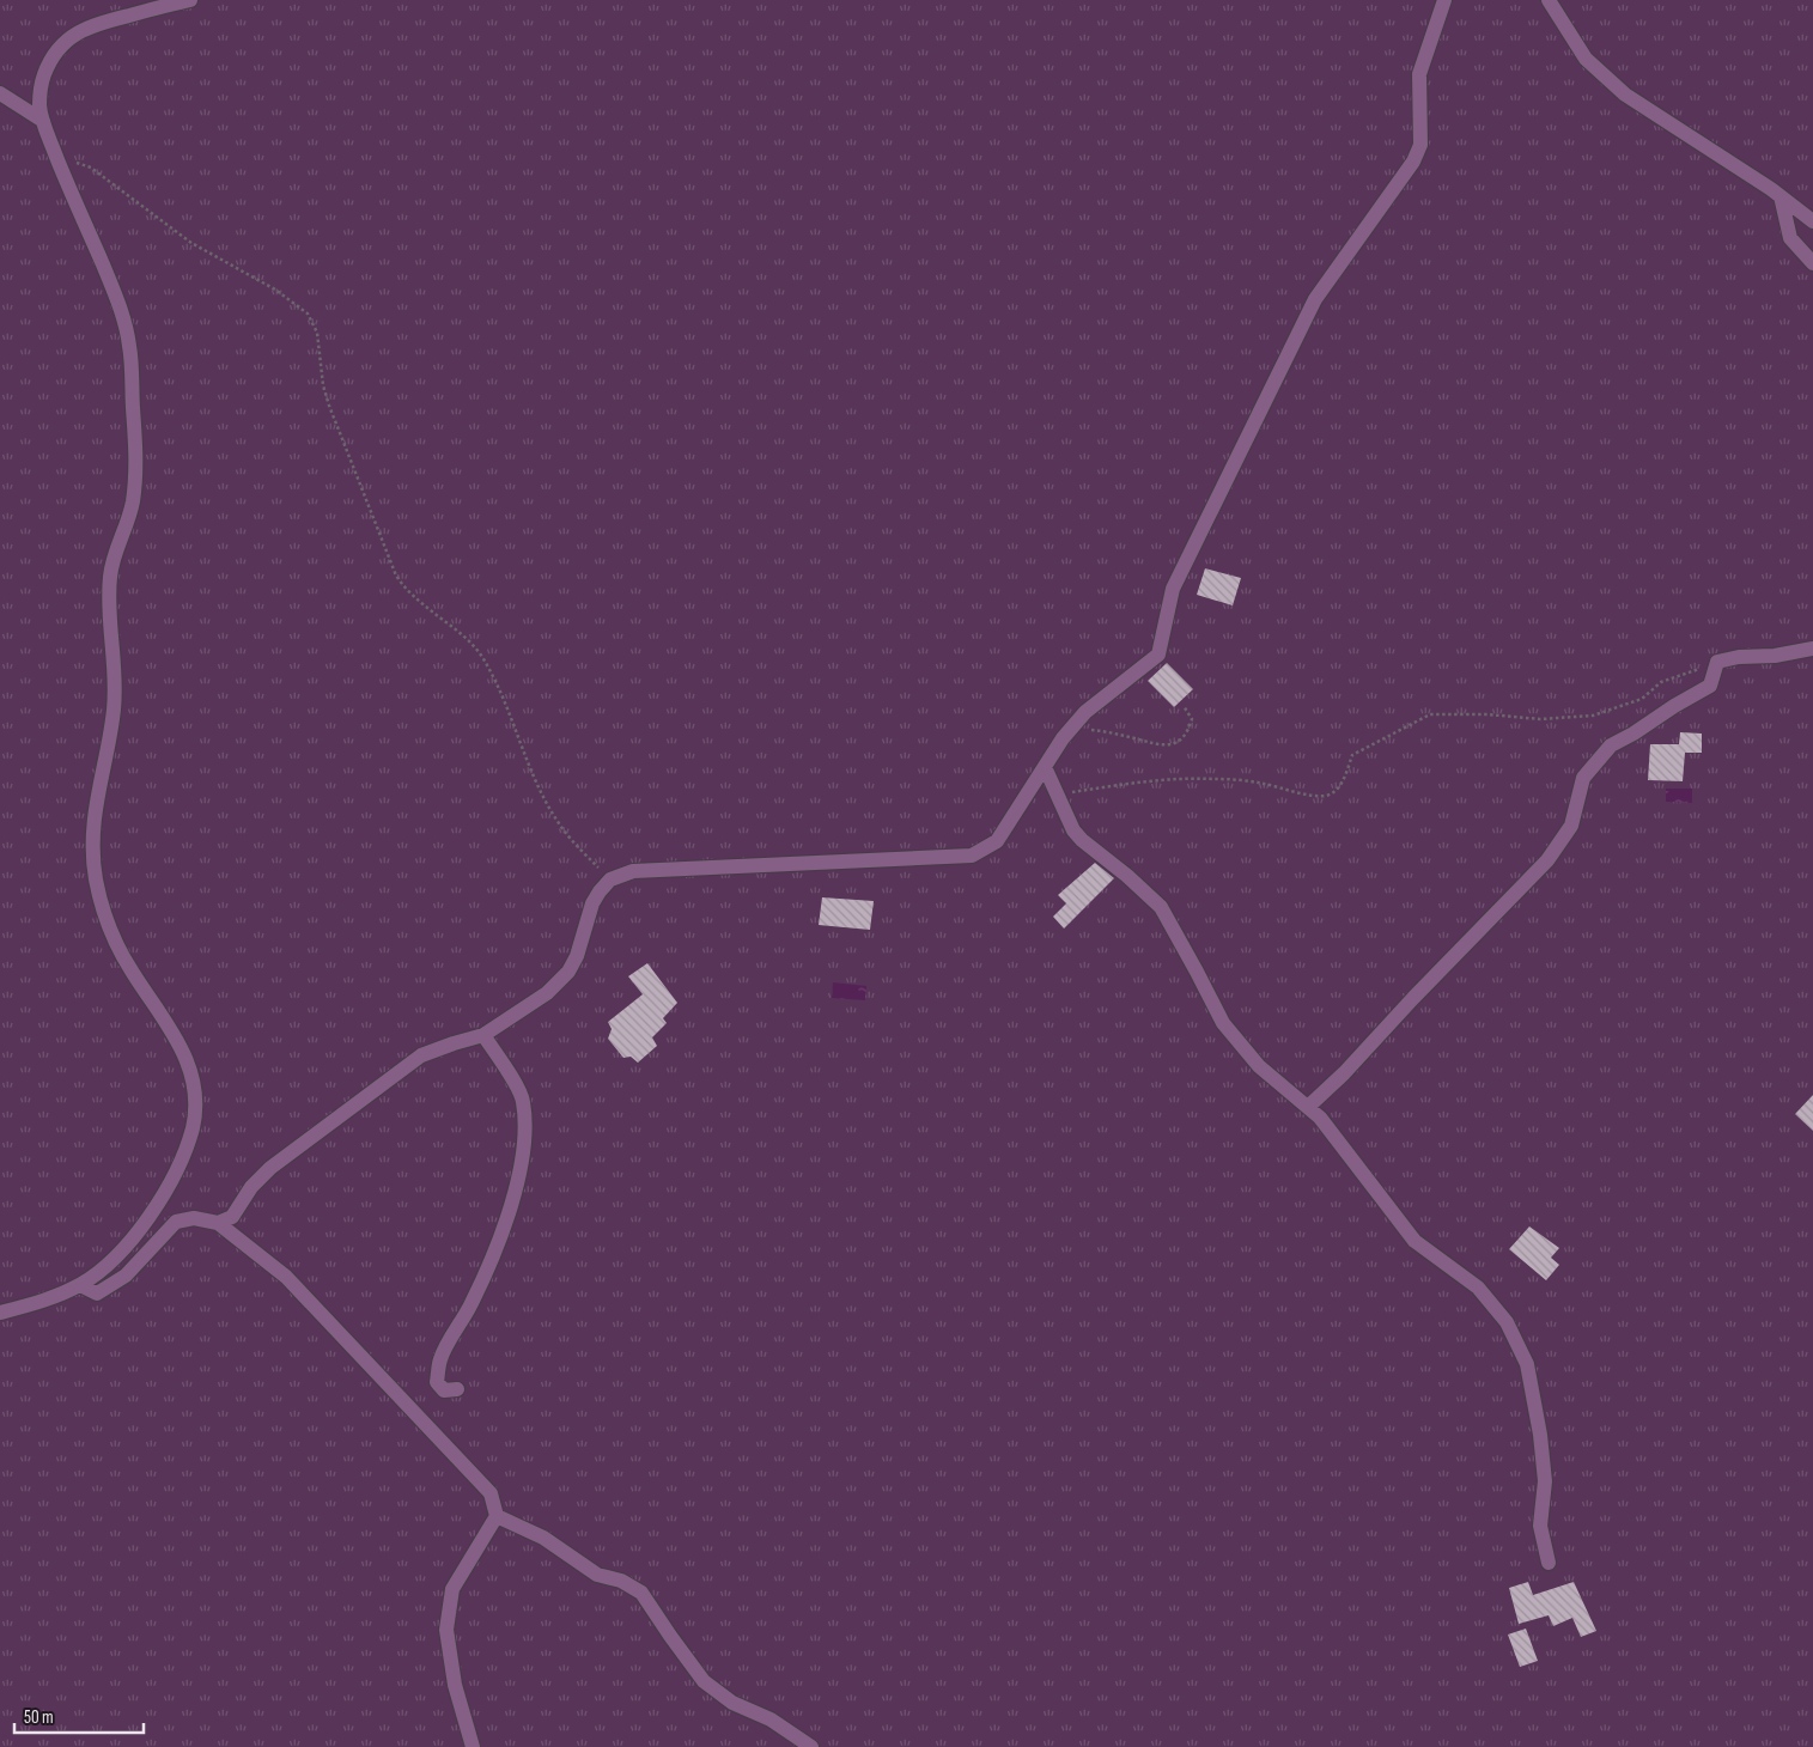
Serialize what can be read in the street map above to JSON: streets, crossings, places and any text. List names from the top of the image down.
{
  "scale_bar": "50 m"
}
